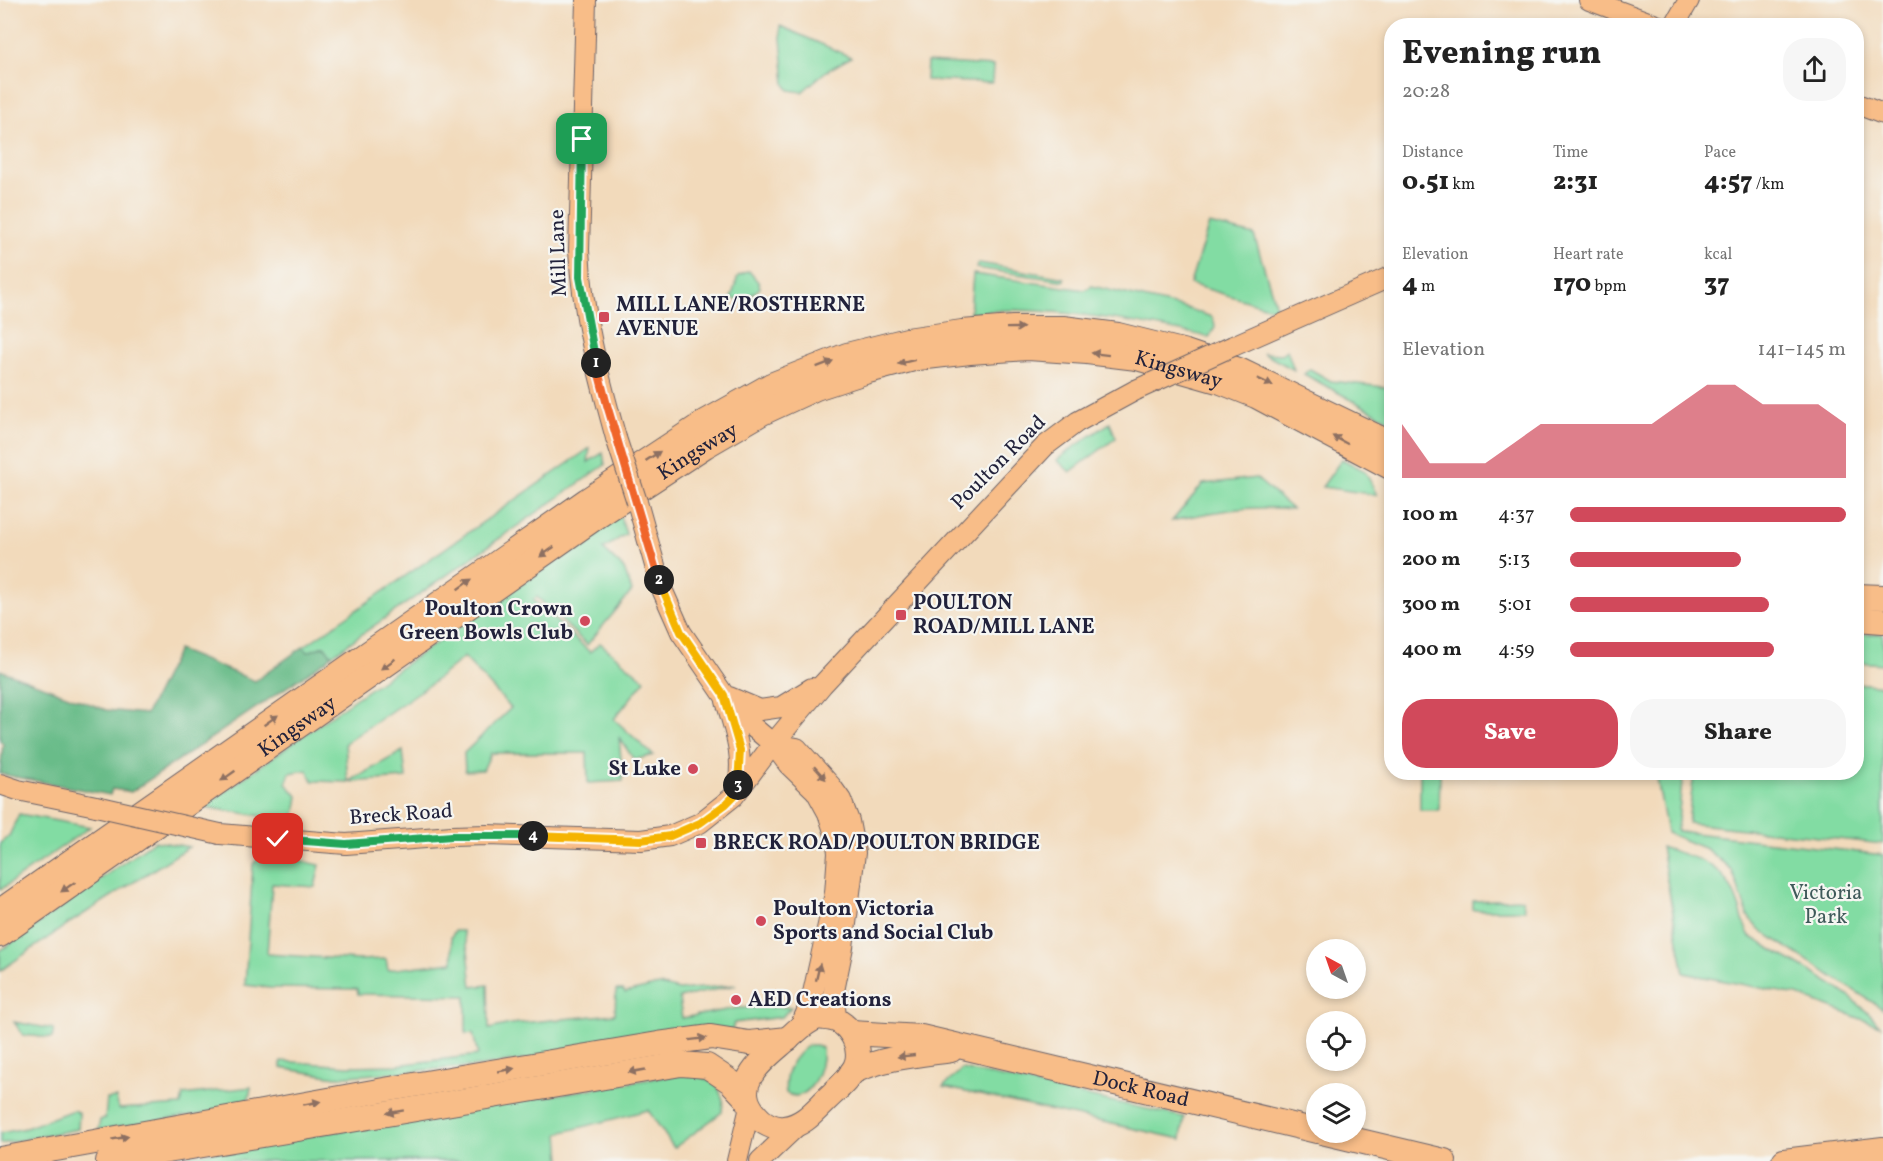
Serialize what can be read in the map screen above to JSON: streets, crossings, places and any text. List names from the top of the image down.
{
  "streets": {
    "highway": ["Kingsway", "Dock Road"],
    "main road": ["Mill Lane", "Poulton Road", "Breck Road"]
  },
  "crossings": [
    ["Mill Lane", "Poulton Road"],
    ["Mill Lane", "Breck Road"],
    ["Poulton Road", "Breck Road"]
  ],
  "parks": ["Victoria Park"],
  "places": {
    "transit": ["MILL LANE/ROSTHERNE AVENUE", "POULTON ROAD/MILL LANE", "BRECK ROAD/POULTON BRIDGE"],
    "other": [
      "Poulton Crown Green Bowls Club",
      "St Luke",
      "Poulton Victoria Sports and Social Club",
      "AED Creations"
    ]
  },
  "north": "top left",
  "page": {
    "heading": ["Evening run", "20:28"],
    "stats": [
      ["Distance", "0.51 km"],
      ["Time", "2:31"],
      ["Pace", "4:57 /km"],
      ["Elevation", "4 m"],
      ["Heart rate", "170 bpm"],
      ["kcal", "37"]
    ],
    "chart": ["Elevation", "141–145 m"],
    "pins": [
      "1",
      "2",
      "3",
      "4"
    ],
    "list": [
      {
        "name": "100 m",
        "note": "4:37"
      },
      {
        "name": "200 m",
        "note": "5:13"
      },
      {
        "name": "300 m",
        "note": "5:01"
      },
      {
        "name": "400 m",
        "note": "4:59"
      }
    ],
    "buttons": ["Save", "Share"]
  }
}
